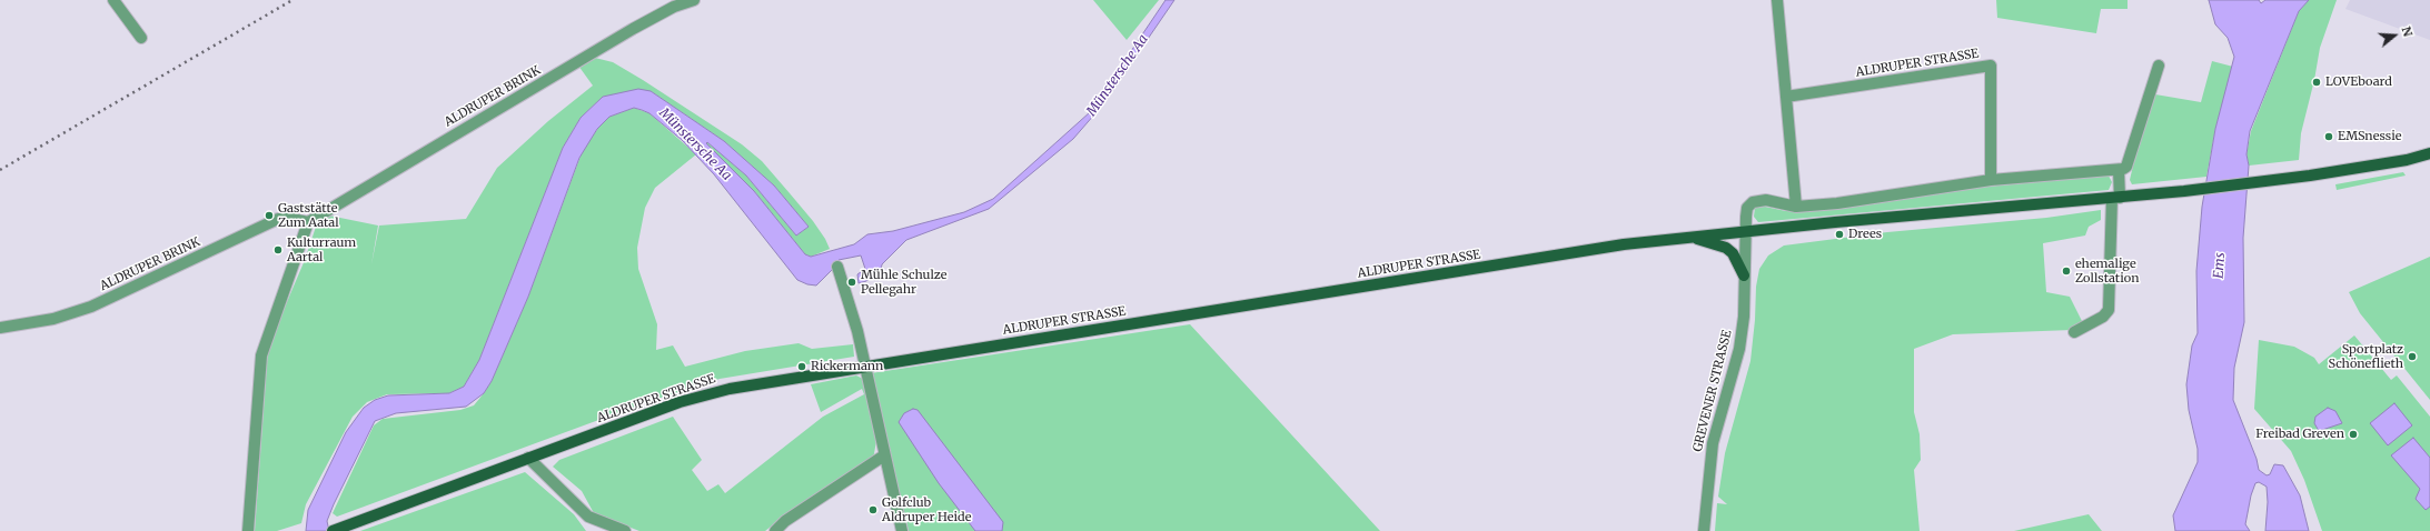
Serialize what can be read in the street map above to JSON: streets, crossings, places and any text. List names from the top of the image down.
{
  "streets": {
    "main road": ["ALDRUPER STRASSE"],
    "street": ["ALDRUPER BRINK", "GREVENER STRASSE"]
  },
  "crossings": [
    ["ALDRUPER STRASSE", "GREVENER STRASSE"]
  ],
  "water": ["Münstersche Aa", "Ems"],
  "places": [
    "LOVEboard",
    "EMSnessie",
    "Gaststätte Zum Aatal",
    "Drees",
    "Kulturraum Aartal",
    "ehemalige Zollstation",
    "Mühle Schulze Pellegahr",
    "Sportplatz Schöneflieth",
    "Rickermann",
    "Freibad Greven",
    "Golfclub Aldruper Heide"
  ],
  "north": "right"
}
